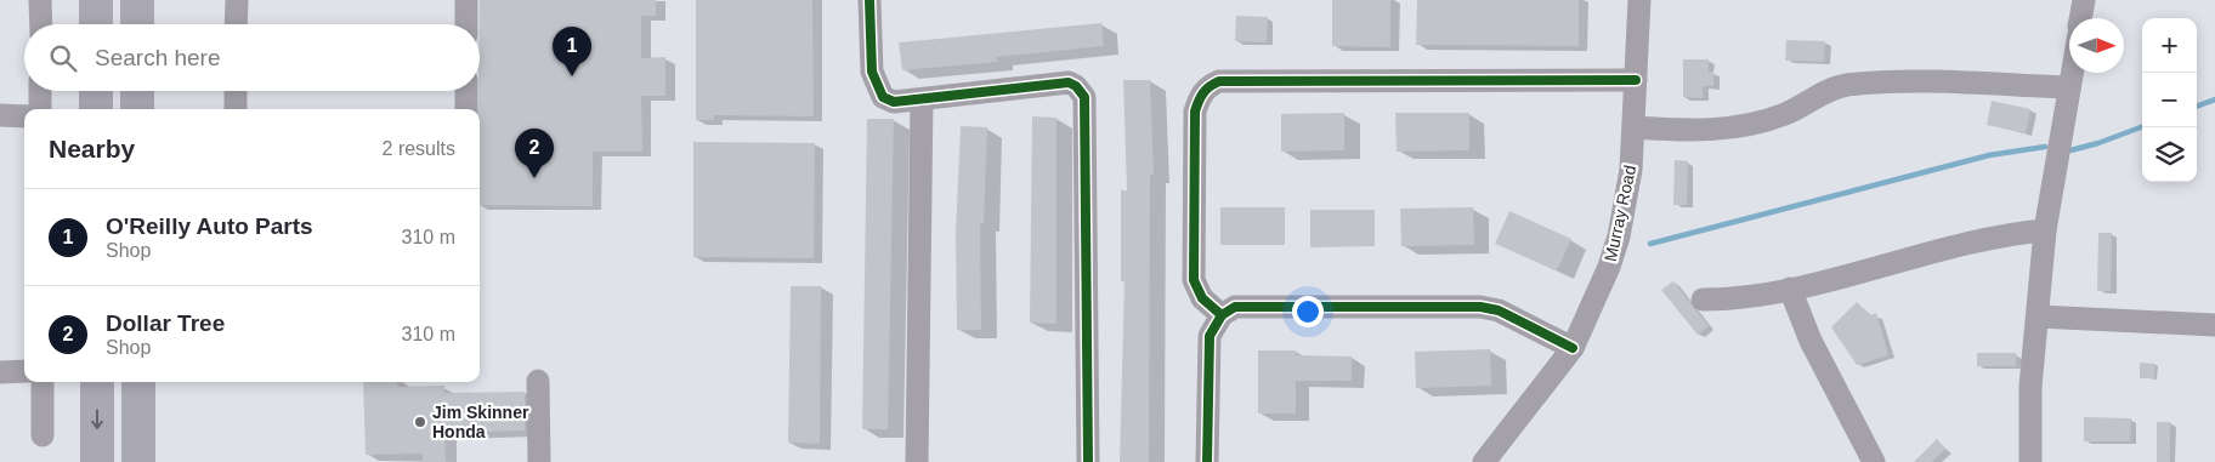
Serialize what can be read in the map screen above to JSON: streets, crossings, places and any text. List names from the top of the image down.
{
  "streets": {
    "street": ["Murray Road"]
  },
  "places": ["Jim Skinner Honda"],
  "north": "right",
  "page": {
    "map_buttons": ["+", "−"],
    "search": "Search here",
    "pins": ["1", "2"],
    "heading": ["Nearby", "2 results"],
    "list": [
      {
        "mark": "1",
        "name": "O'Reilly Auto Parts",
        "note": "Shop",
        "value": "310 m"
      },
      {
        "mark": "2",
        "name": "Dollar Tree",
        "note": "Shop",
        "value": "310 m"
      }
    ]
  }
}
